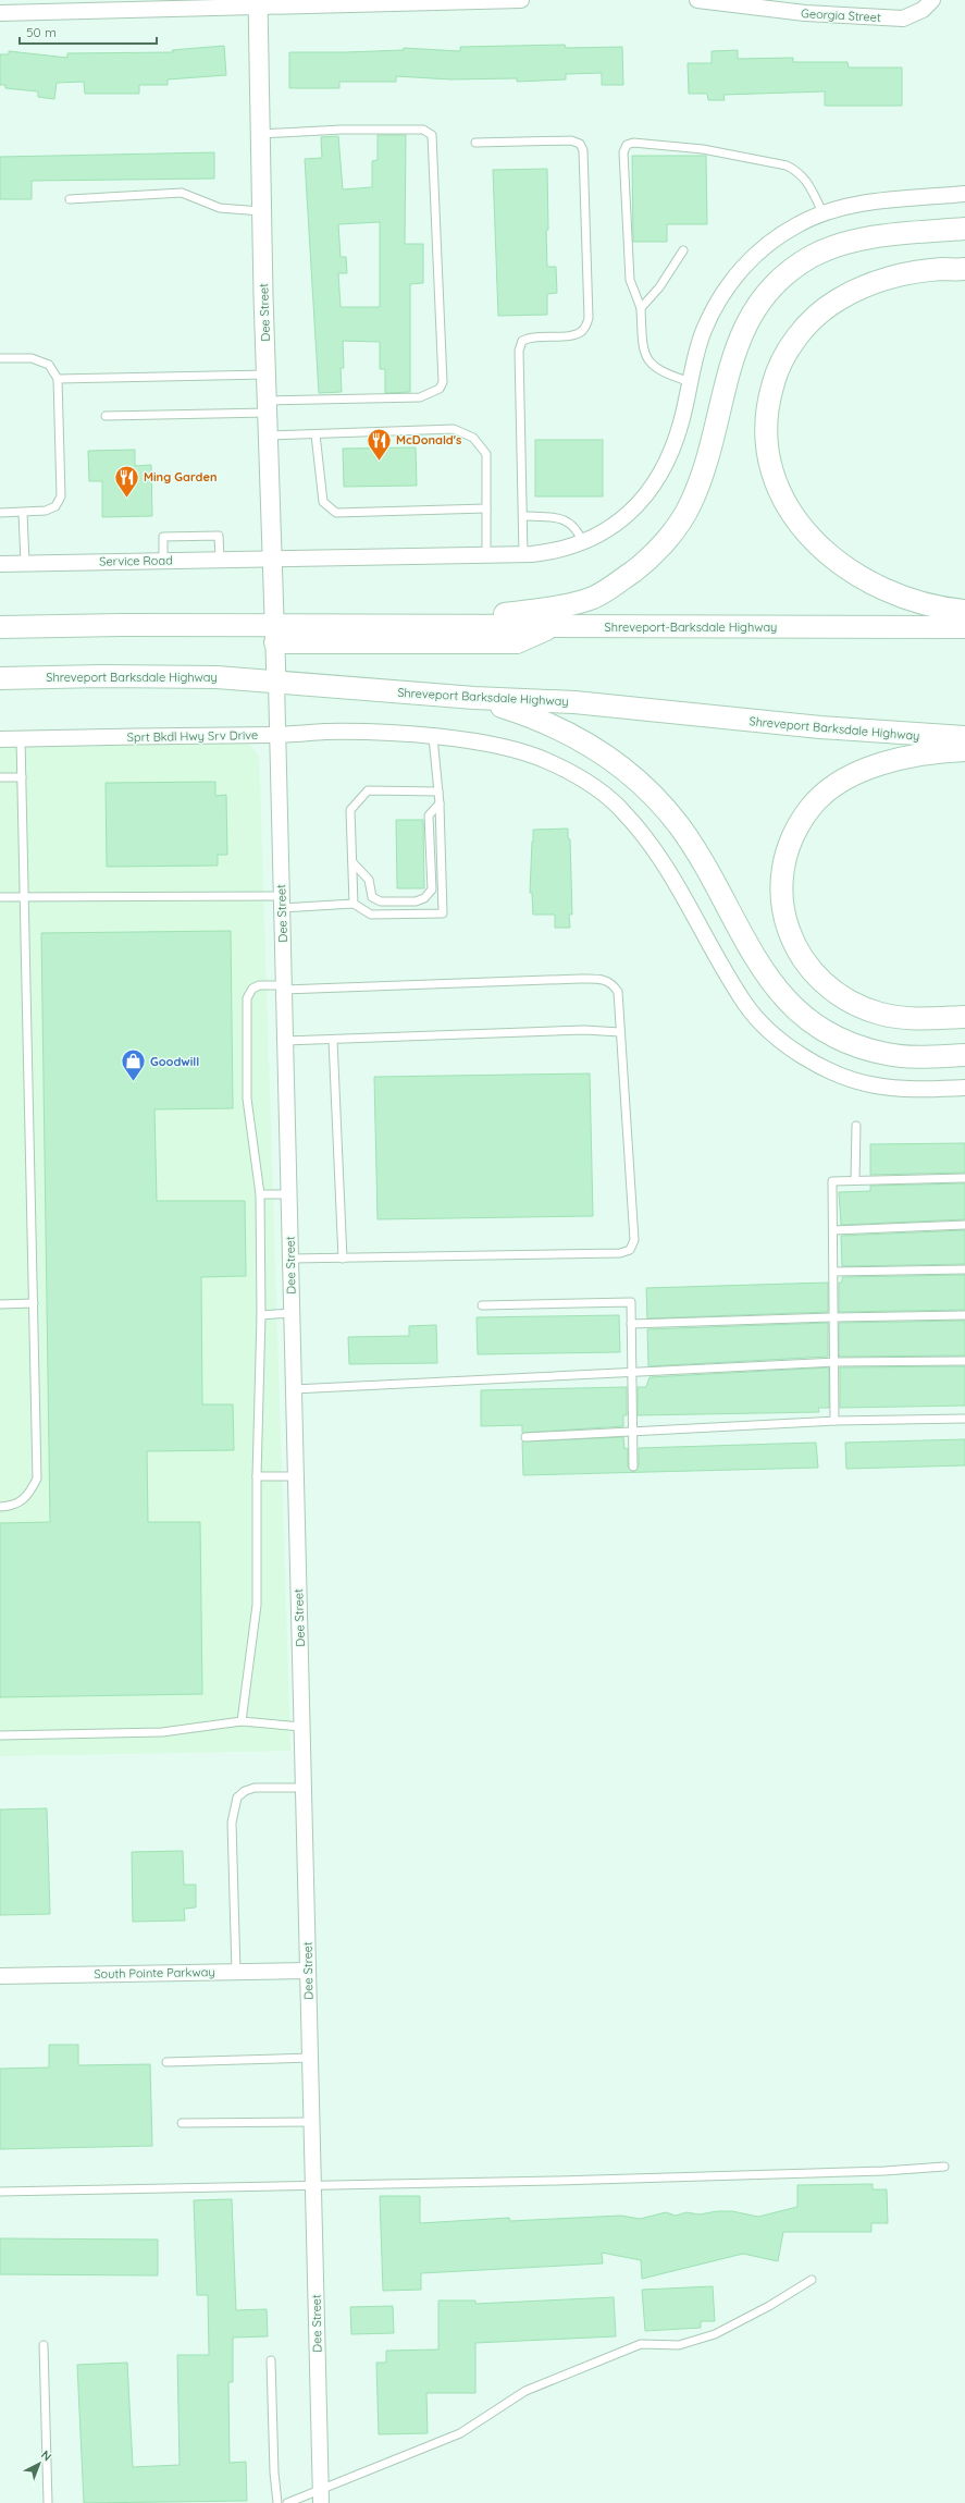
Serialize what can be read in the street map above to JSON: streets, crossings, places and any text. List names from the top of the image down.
{
  "streets": {
    "main road": ["Shreveport-Barksdale Highway", "Shreveport Barksdale Highway"],
    "street": [
      "Georgia Street",
      "Dee Street",
      "Service Road",
      "Sprt Bkdl Hwy Srv Drive",
      "South Pointe Parkway"
    ]
  },
  "crossings": [
    ["Dee Street", "Service Road"],
    ["Dee Street", "Sprt Bkdl Hwy Srv Drive"],
    ["Dee Street", "South Pointe Parkway"]
  ],
  "places": {
    "restaurant": ["McDonald's", "Ming Garden"],
    "shop": ["Goodwill"]
  },
  "scale_bar": "50 m",
  "north": "top right"
}
